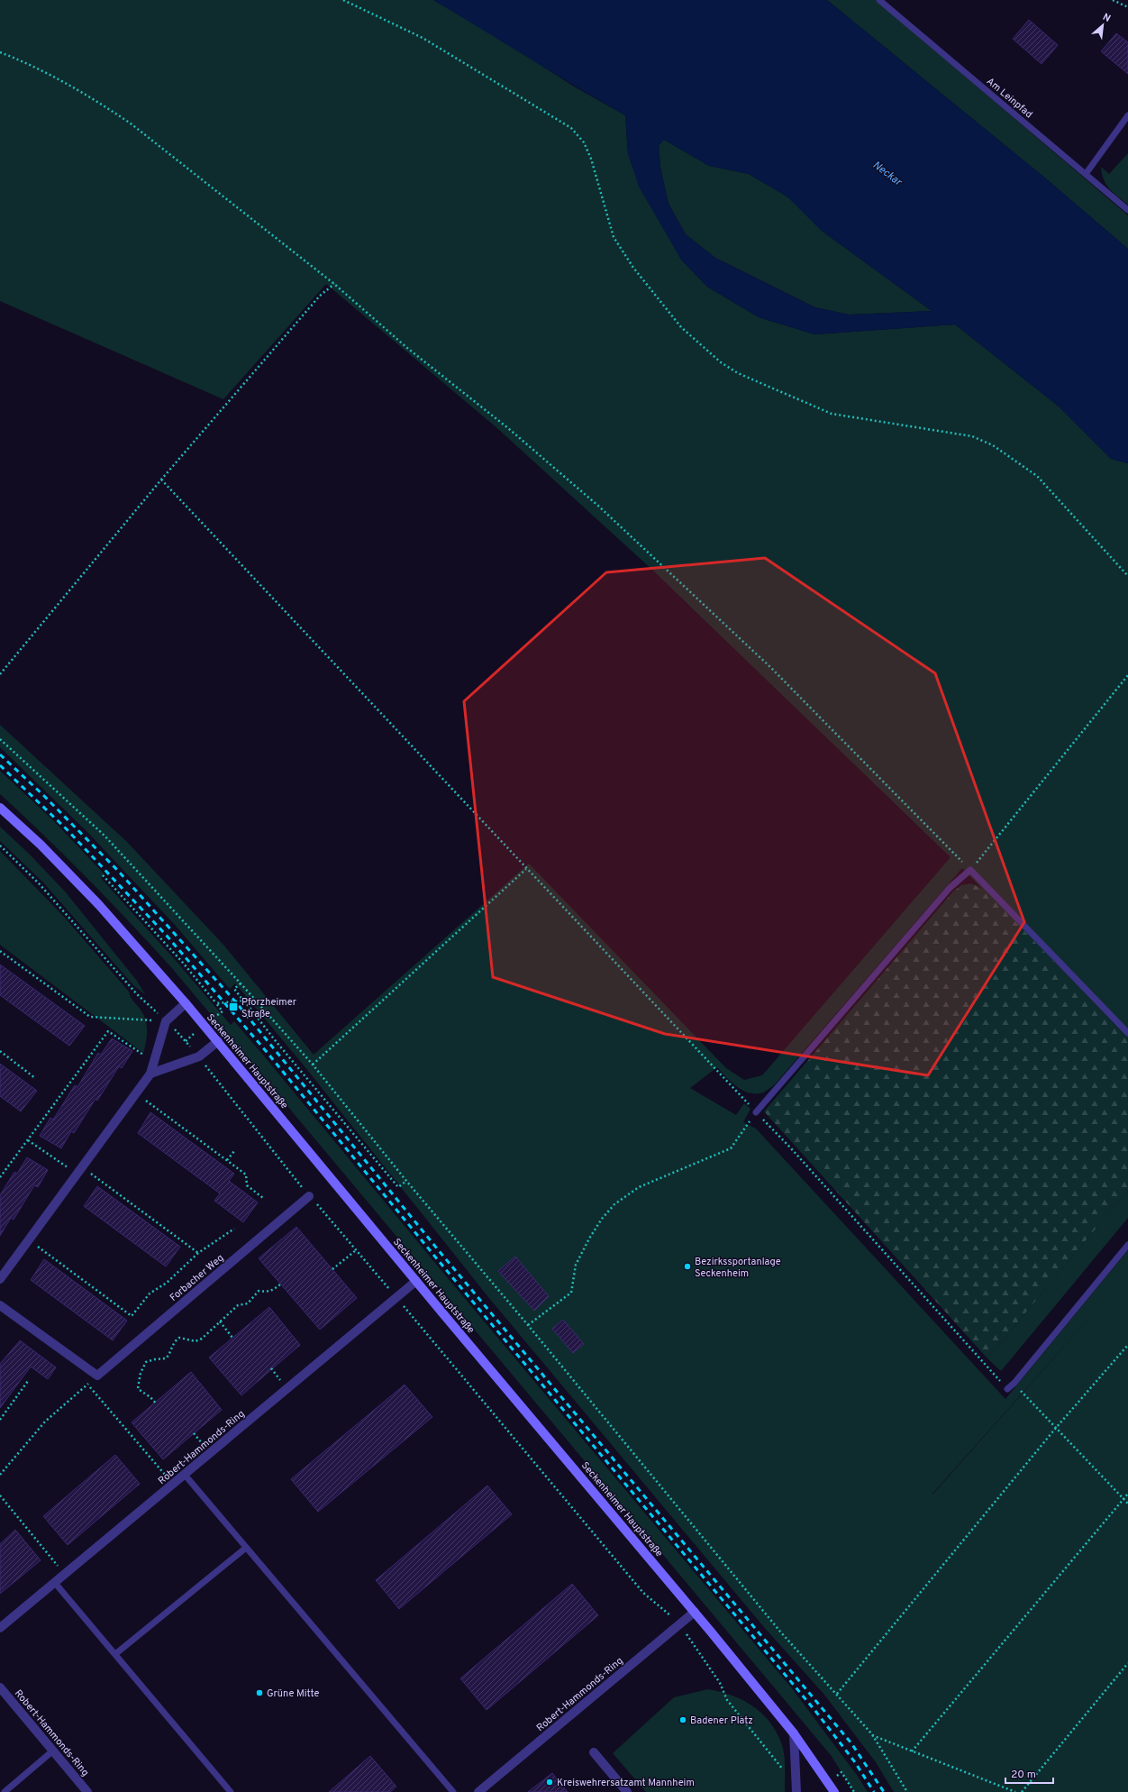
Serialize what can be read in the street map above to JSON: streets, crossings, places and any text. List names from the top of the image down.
{
  "streets": {
    "main road": ["Seckenheimer Hauptstraße"],
    "street": ["Forbacher Weg", "Robert-Hammonds-Ring"],
    "lane": ["Am Leinpfad"]
  },
  "crossings": [
    ["Seckenheimer Hauptstraße", "Robert-Hammonds-Ring"]
  ],
  "water": ["Neckar"],
  "places": {
    "transit": ["Pforzheimer Straße"],
    "other": [
      "Bezirkssportanlage Seckenheim",
      "Grüne Mitte",
      "Badener Platz",
      "Kreiswehrersatzamt Mannheim"
    ]
  },
  "scale_bar": "20 m",
  "north": "top right"
}
